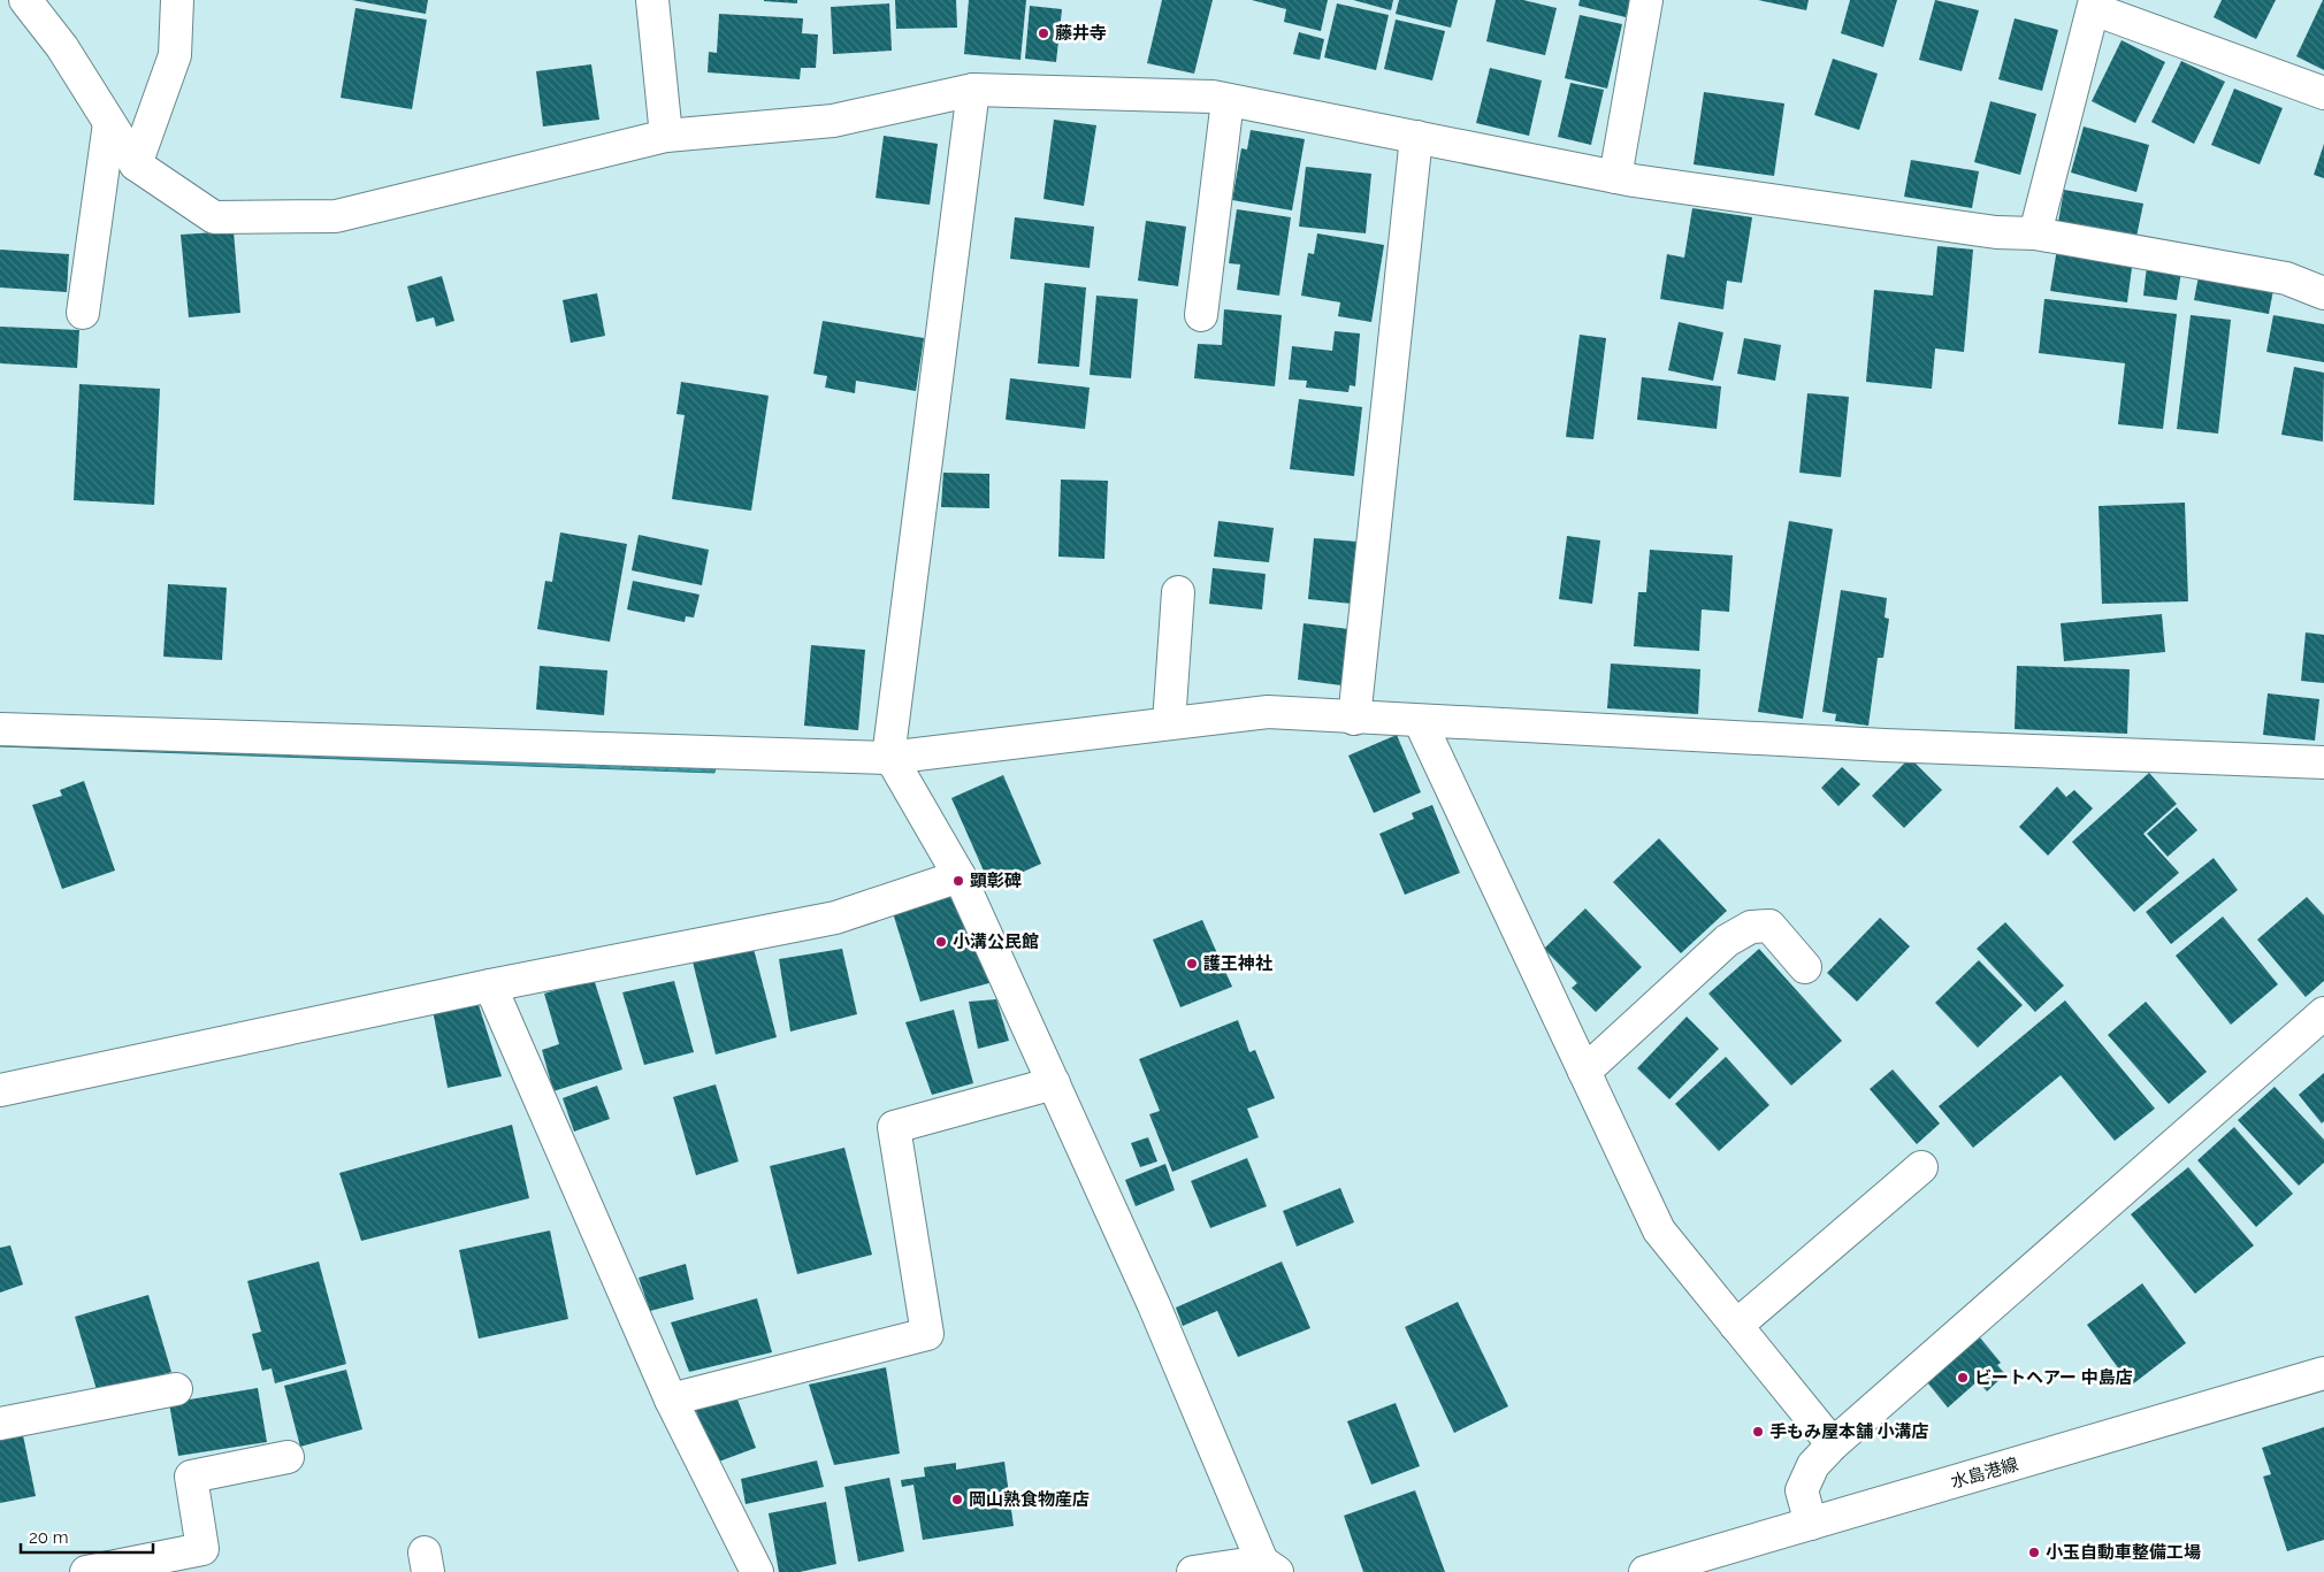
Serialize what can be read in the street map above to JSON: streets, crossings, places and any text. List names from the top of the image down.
{
  "streets": {
    "street": ["水島港線"]
  },
  "places": [
    "藤井寺",
    "顕彰碑",
    "小溝公民館",
    "護王神社",
    "ビートヘアー 中島店",
    "手もみ屋本舗 小溝店",
    "岡山熟食物産店",
    "小玉自動車整備工場"
  ],
  "scale_bar": "20 m"
}
